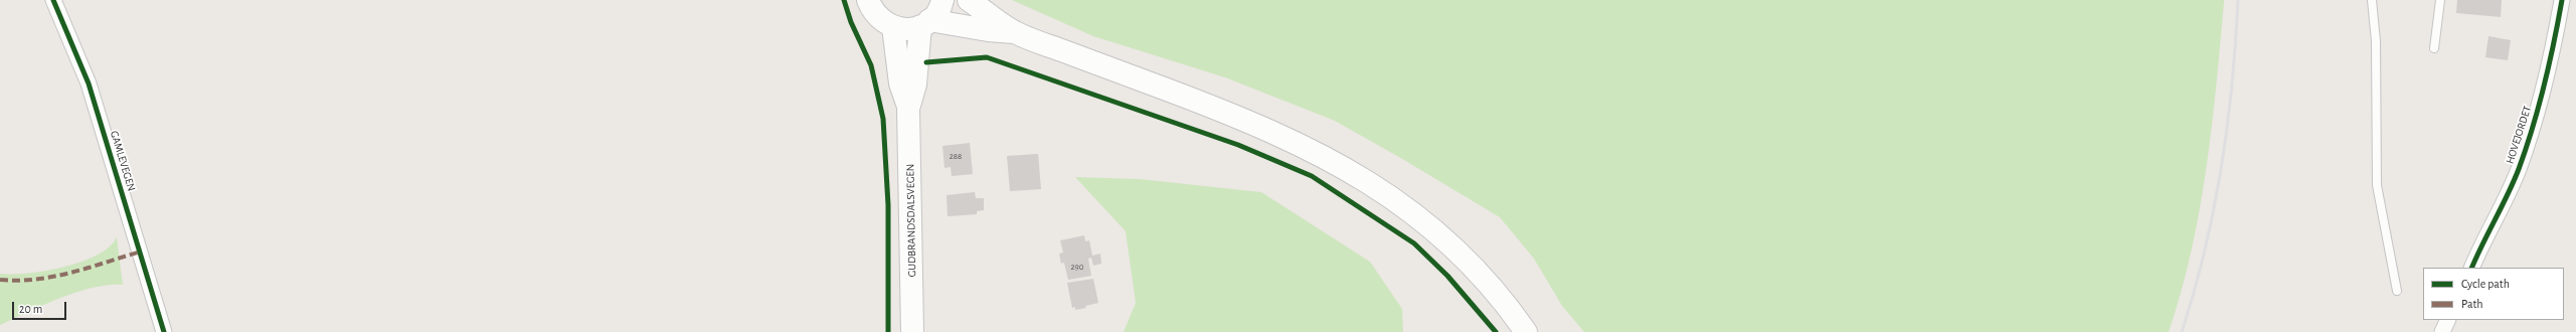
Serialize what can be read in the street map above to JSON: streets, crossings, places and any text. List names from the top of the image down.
{
  "streets": {
    "main road": ["GUDBRANDSDALSVEGEN"],
    "street": ["HOVEJORDET", "GAMLEVEGEN"]
  },
  "house_numbers": ["288", "290"],
  "legend": ["Cycle path", "Path"],
  "scale_bar": "20 m"
}
